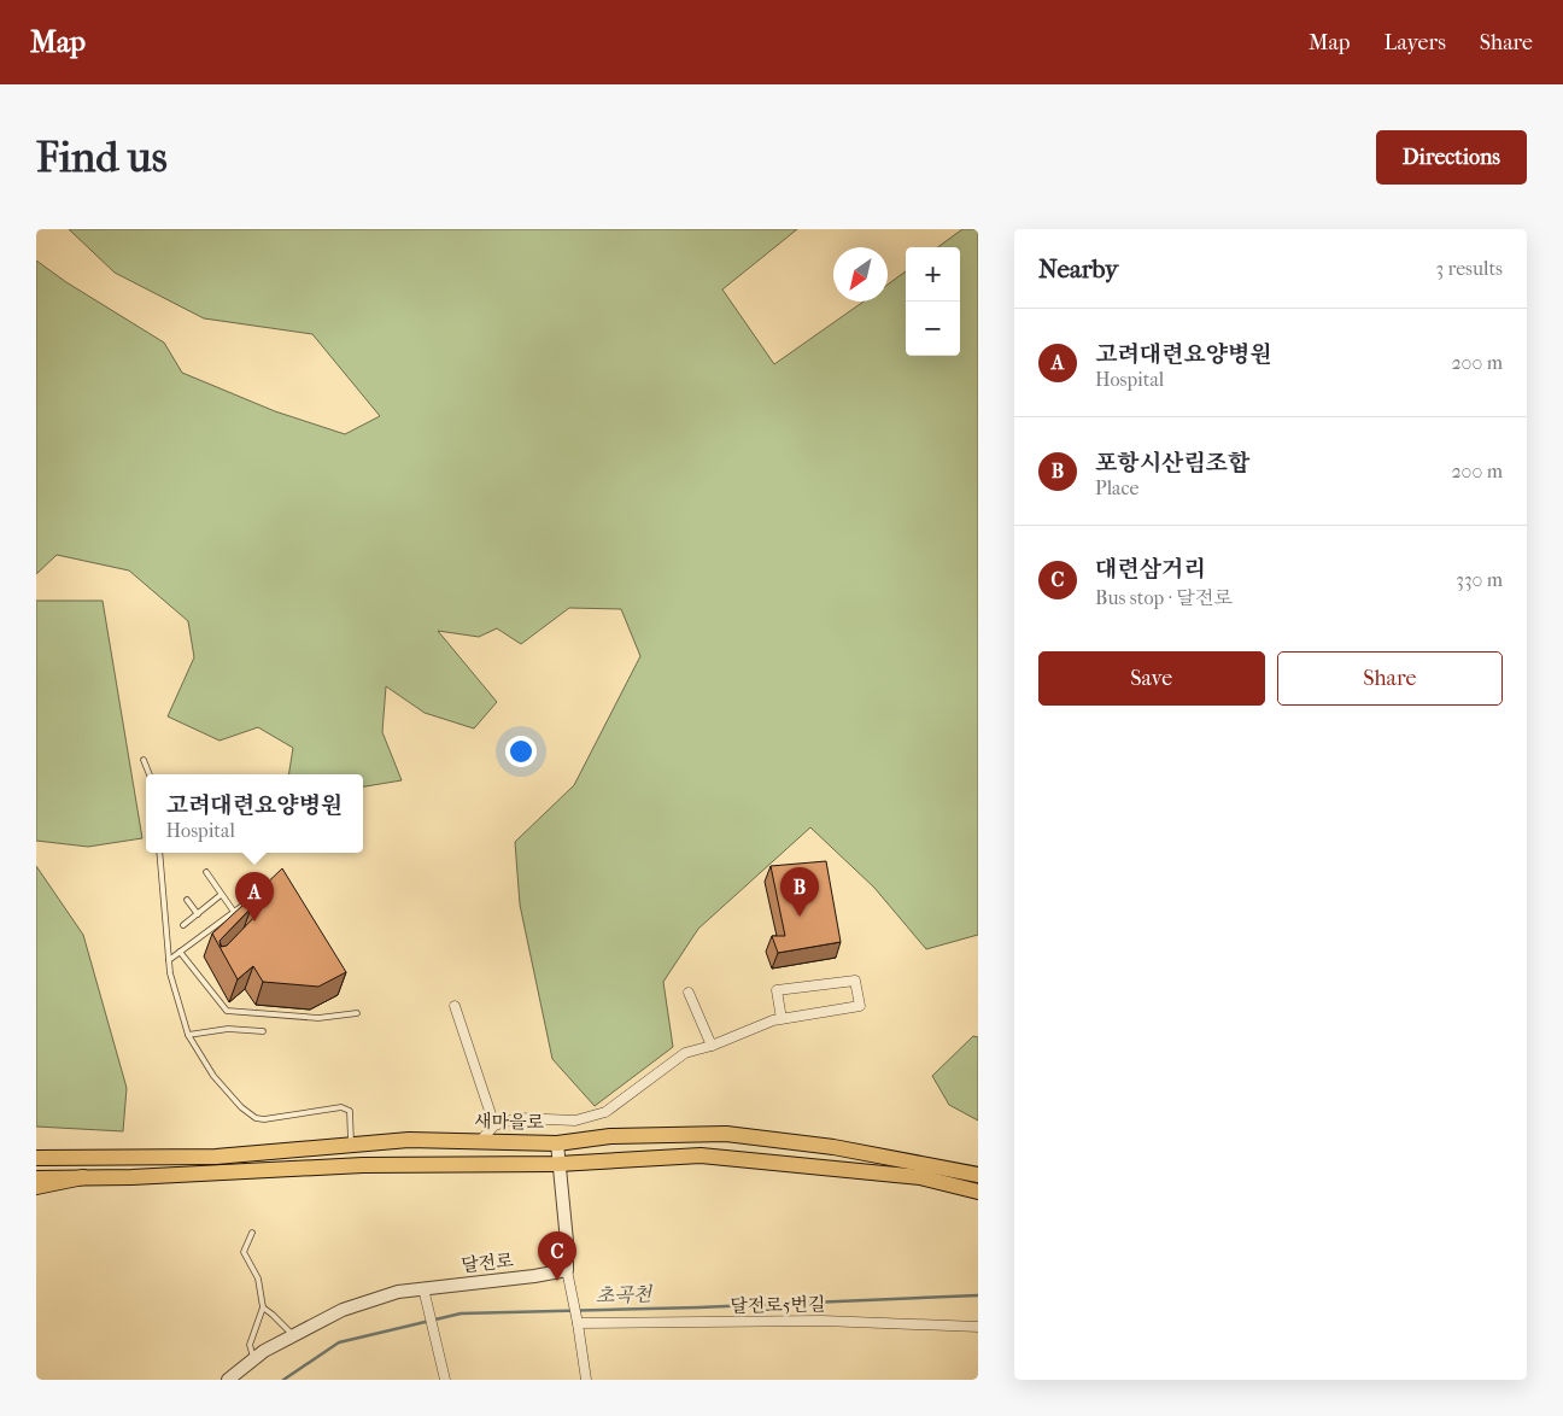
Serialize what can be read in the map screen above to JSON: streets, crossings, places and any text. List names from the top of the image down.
{
  "streets": {
    "main road": ["새마을로"],
    "street": ["달전로", "달전로5번길"]
  },
  "water": ["초곡천"],
  "north": "bottom left",
  "page": {
    "header": "Map",
    "nav": ["Map", "Layers", "Share"],
    "buttons": [
      "Directions",
      ["Save", "Share"]
    ],
    "title": "Find us",
    "heading": ["Nearby", "3 results"],
    "map_buttons": ["+", "−"],
    "list": [
      {
        "mark": "A",
        "name": "고려대련요양병원",
        "note": "Hospital",
        "value": "200 m"
      },
      {
        "mark": "B",
        "name": "포항시산림조합",
        "note": "Place",
        "value": "200 m"
      },
      {
        "mark": "C",
        "name": "대련삼거리",
        "note": "Bus stop · 달전로",
        "value": "330 m"
      }
    ],
    "popup": ["고려대련요양병원", "Hospital"],
    "pins": ["B", "A", "C"]
  }
}
